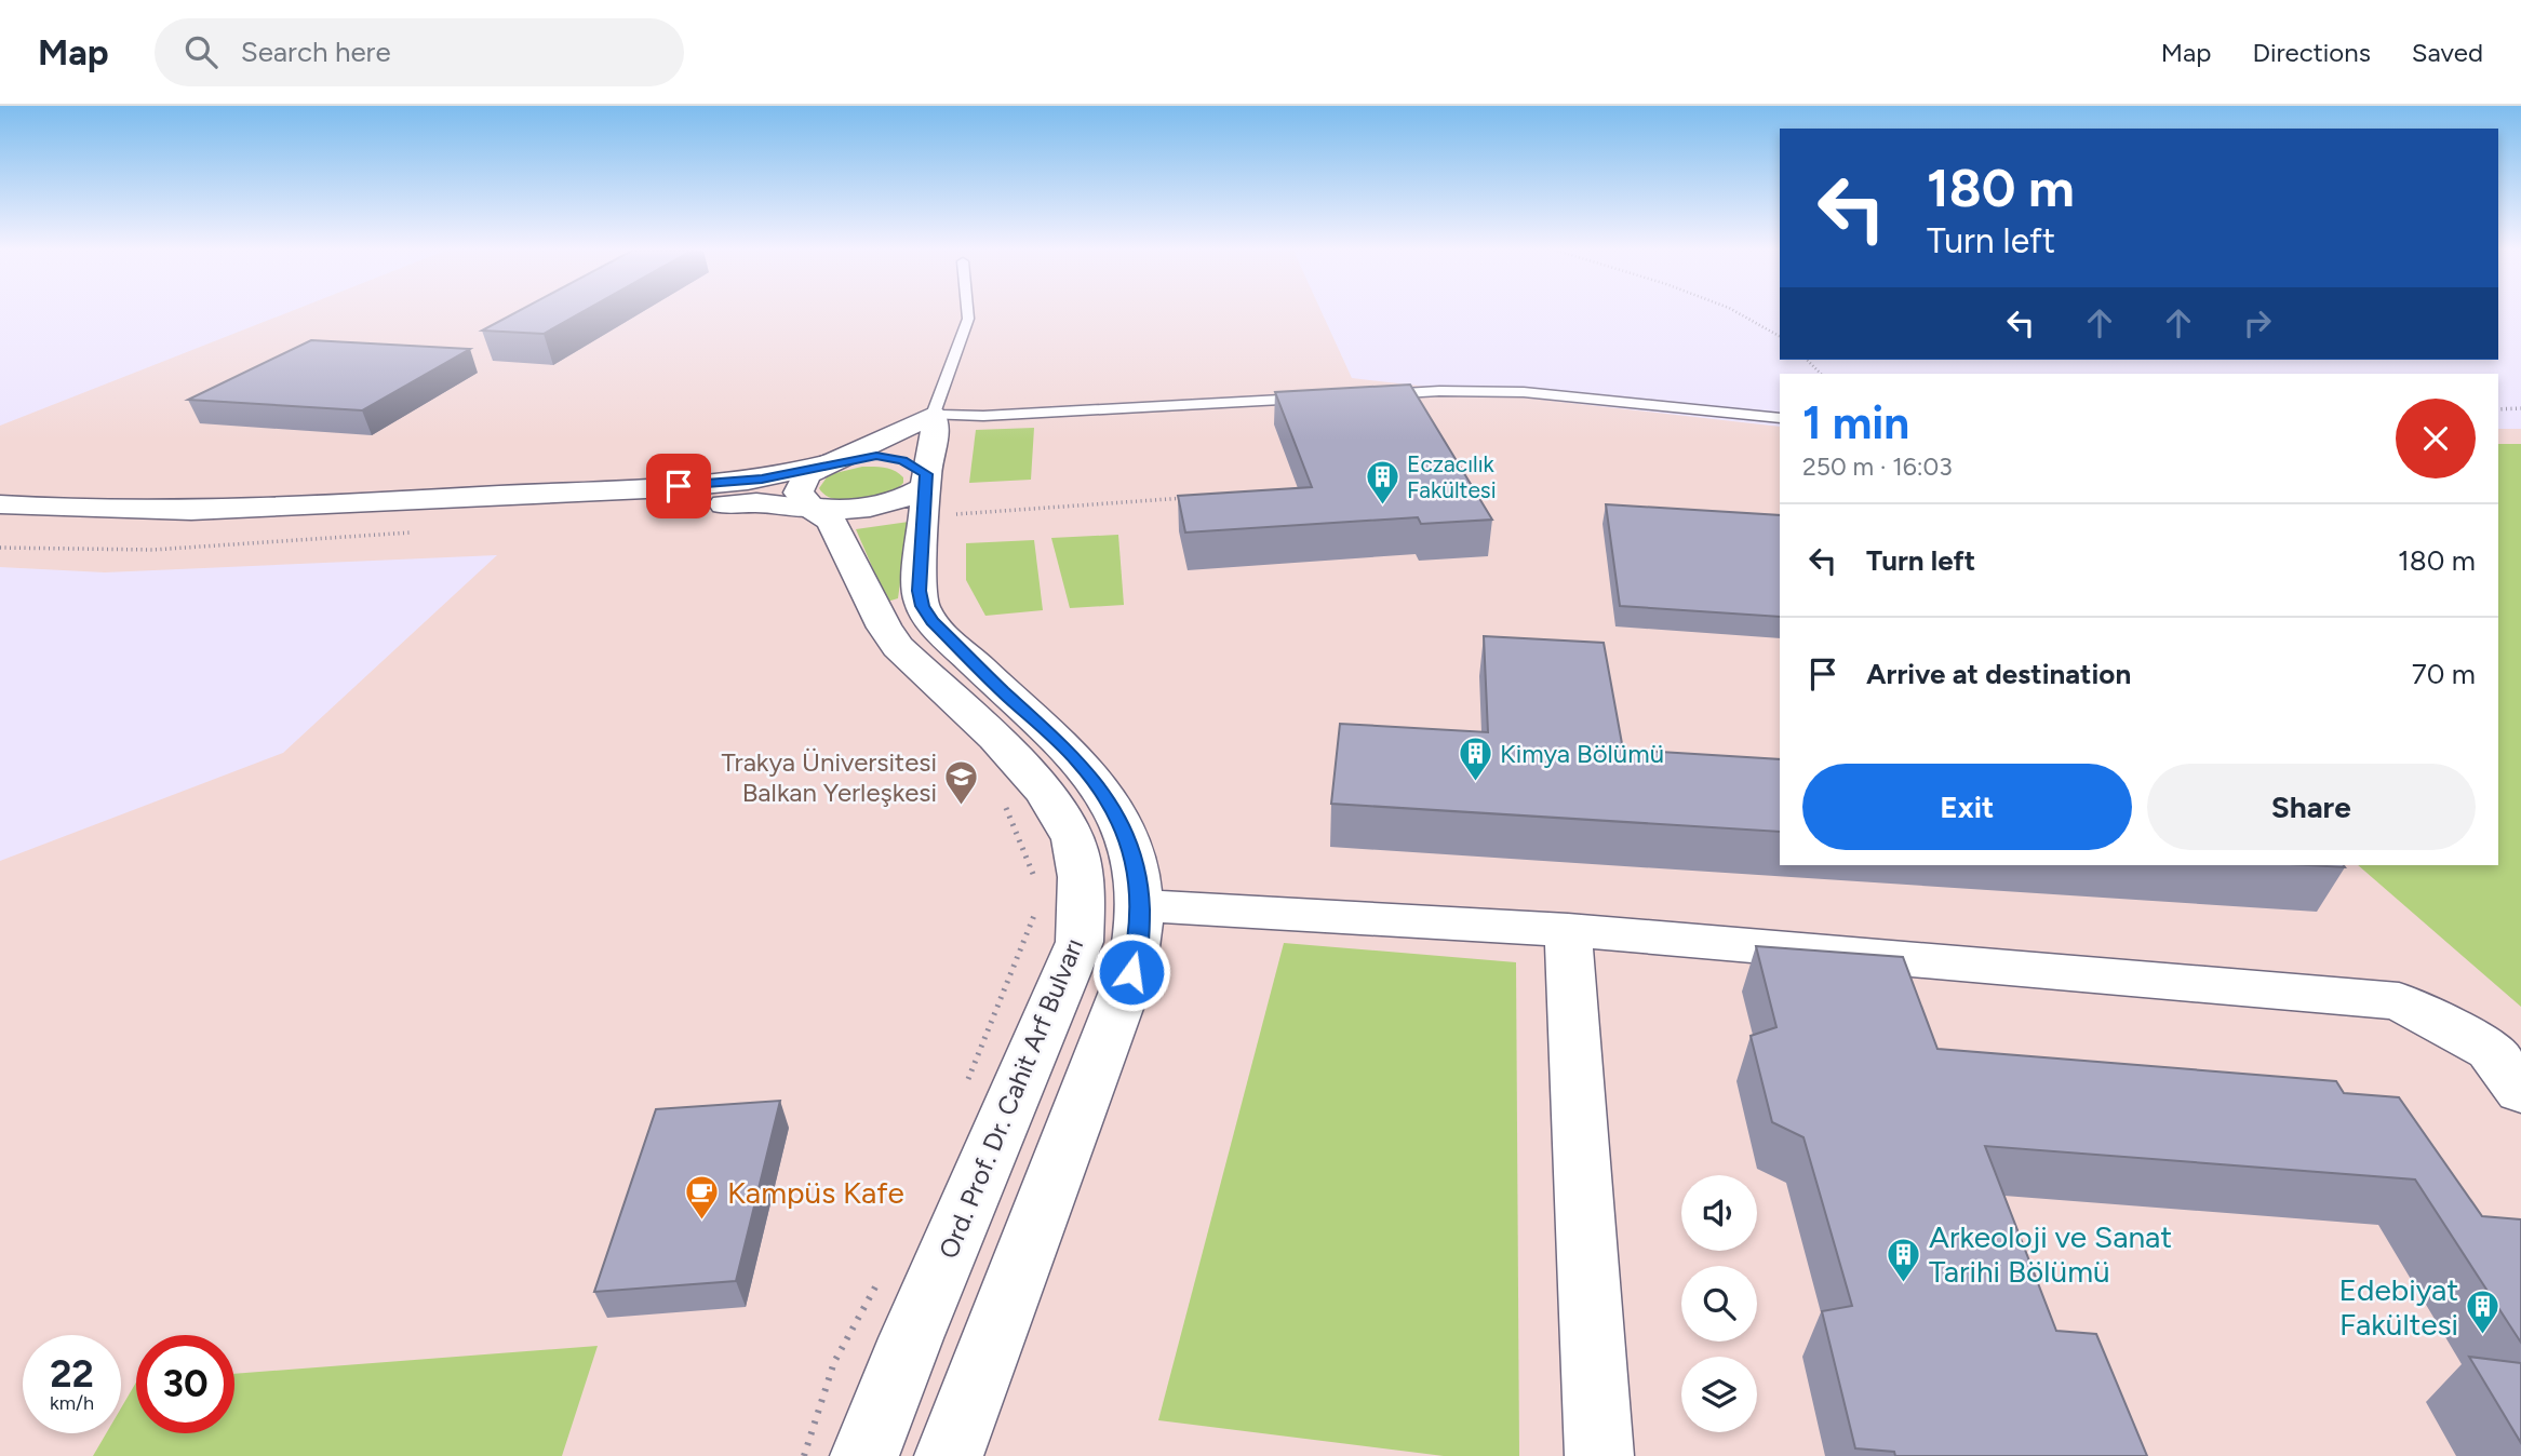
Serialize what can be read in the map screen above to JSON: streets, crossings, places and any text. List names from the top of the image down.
{
  "streets": {
    "street": ["Ord. Prof. Dr. Cahit Arf Bulvarı"]
  },
  "places": {
    "building": [
      "Eczacılık Fakültesi",
      "Kimya Bölümü",
      "Arkeoloji ve Sanat Tarihi Bölümü",
      "Edebiyat Fakültesi"
    ],
    "school or university": ["Trakya Üniversitesi Balkan Yerleşkesi"],
    "cafe": ["Kampüs Kafe"]
  },
  "page": {
    "header": "Map",
    "search": "Search here",
    "nav": ["Map", "Directions", "Saved"],
    "turn": ["180 m", "Turn left"],
    "heading": ["1 min", "250 m · 16:03"],
    "list": [
      {
        "name": "Turn left",
        "value": "180 m"
      },
      {
        "name": "Arrive at destination",
        "value": "70 m"
      }
    ],
    "buttons": ["Exit", "Share"],
    "speed": "22 km/h",
    "limit": "30"
  }
}
